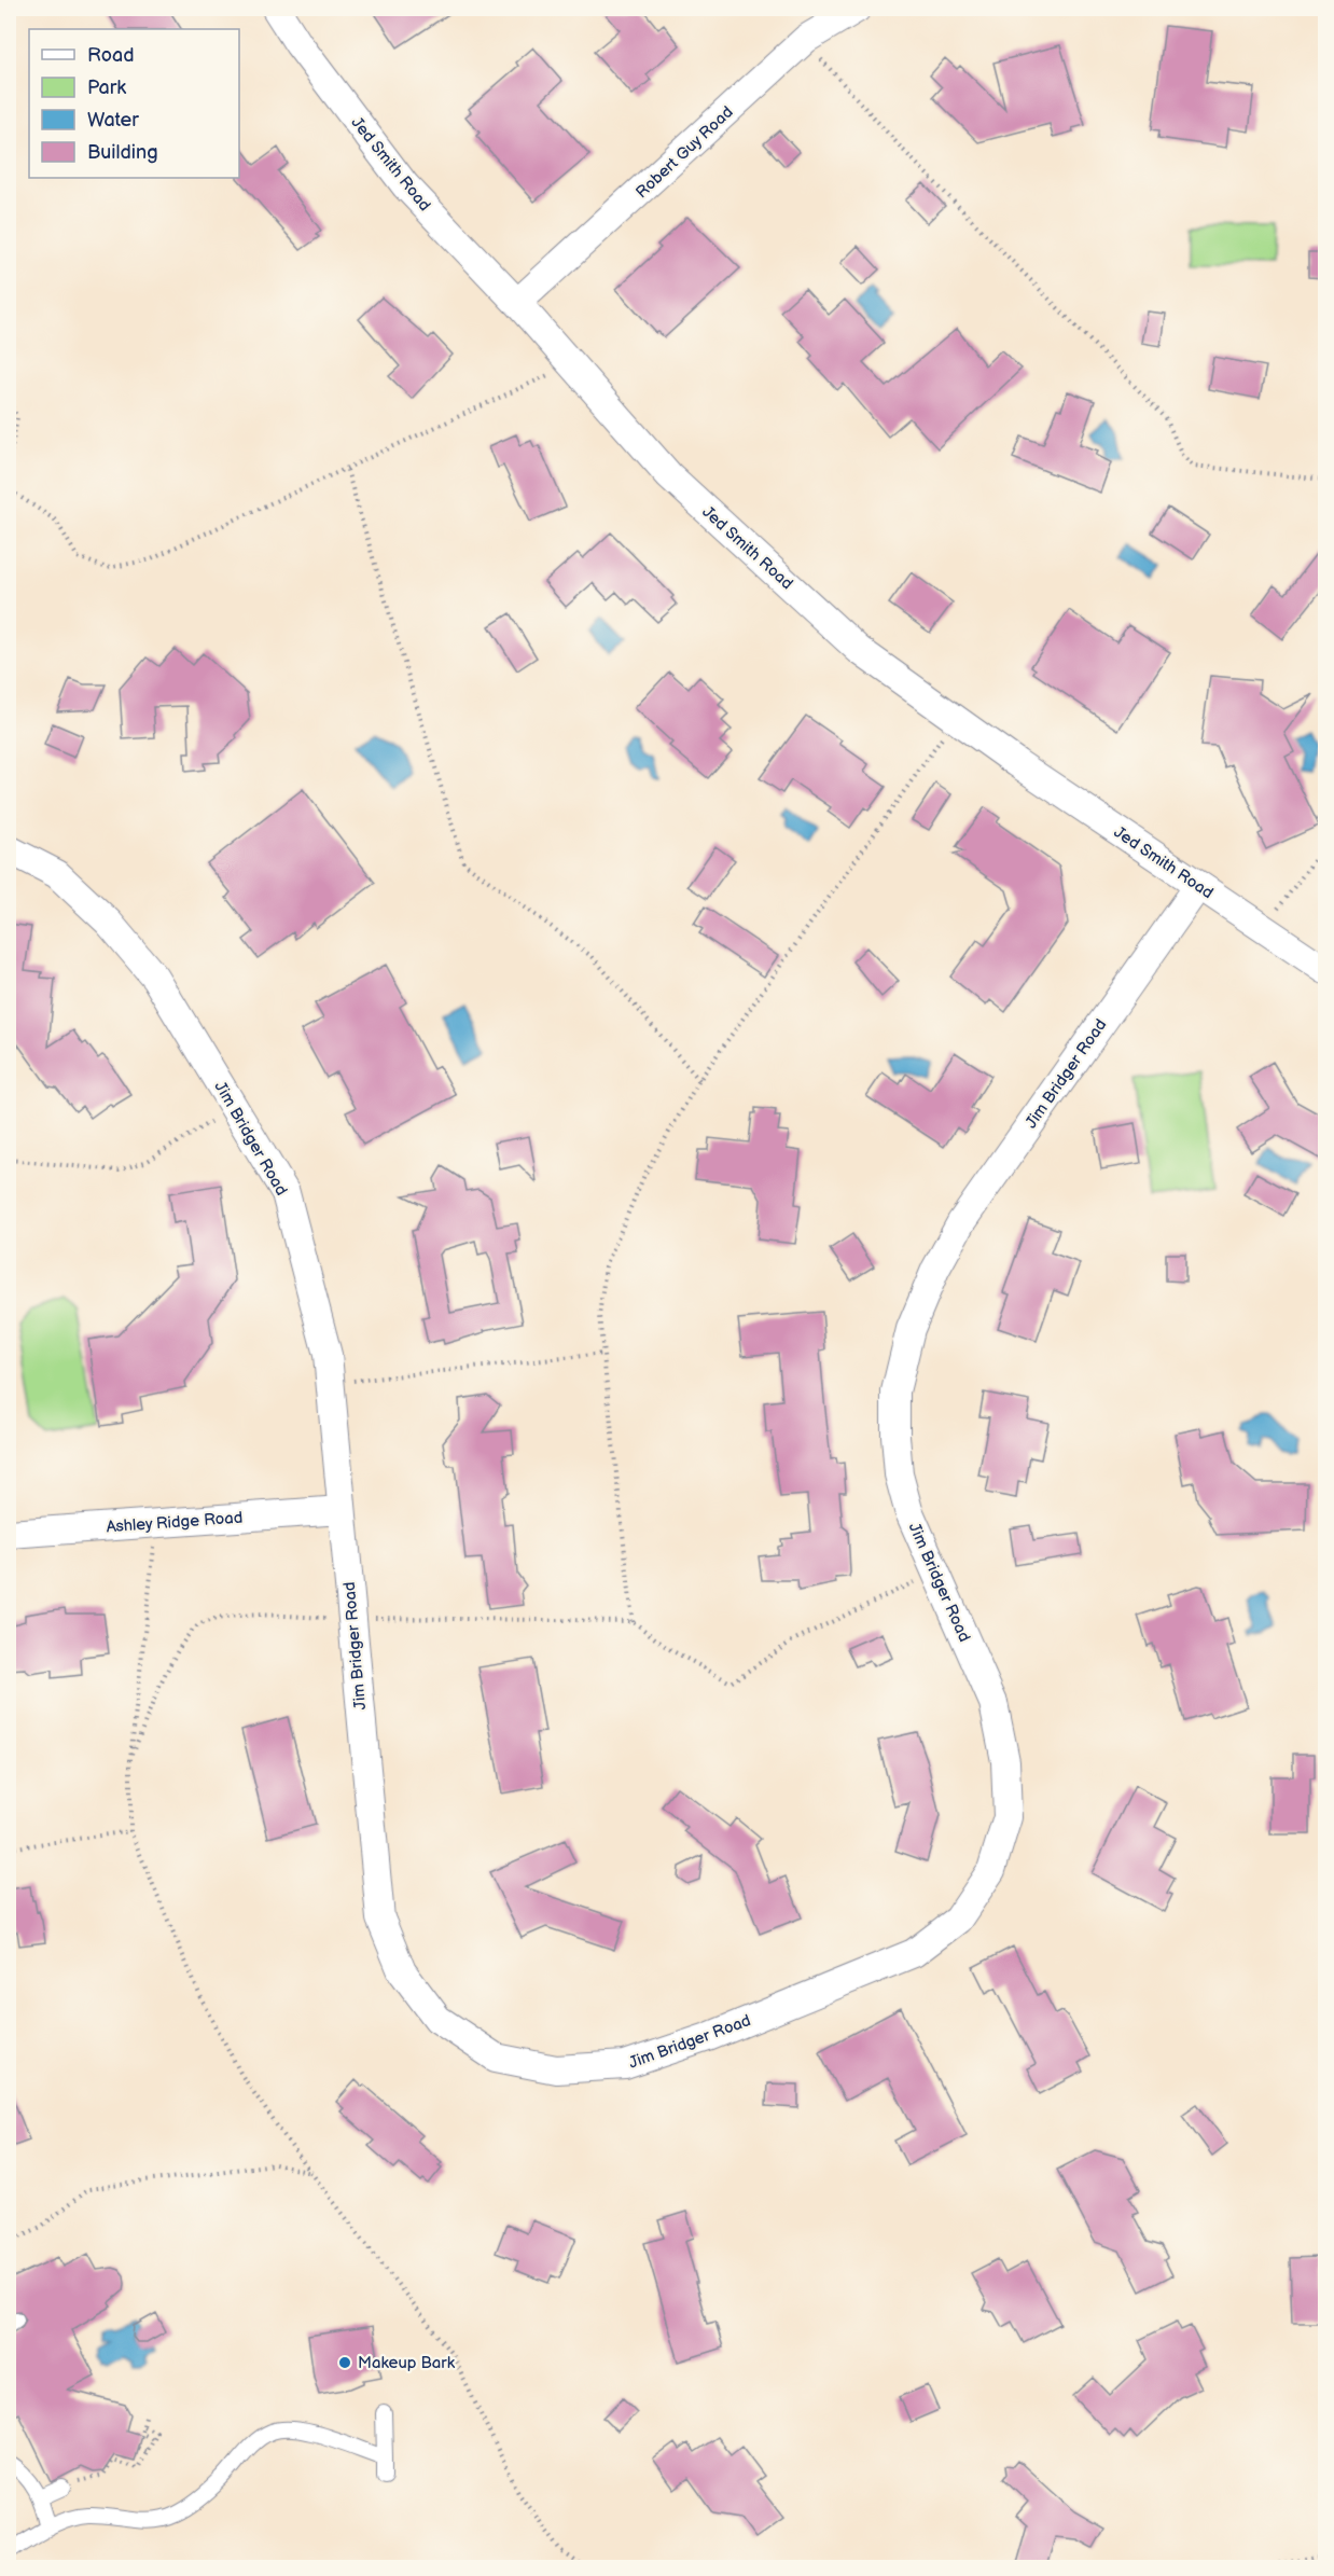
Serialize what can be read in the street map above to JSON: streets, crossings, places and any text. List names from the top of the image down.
{
  "streets": {
    "street": [
      "Robert Guy Road",
      "Jed Smith Road",
      "Jim Bridger Road",
      "Ashley Ridge Road"
    ]
  },
  "crossings": [
    ["Robert Guy Road", "Jed Smith Road"],
    ["Jed Smith Road", "Jim Bridger Road"],
    ["Jim Bridger Road", "Ashley Ridge Road"]
  ],
  "places": ["Makeup Bark"],
  "legend": [
    "Road",
    "Park",
    "Water",
    "Building"
  ]
}
